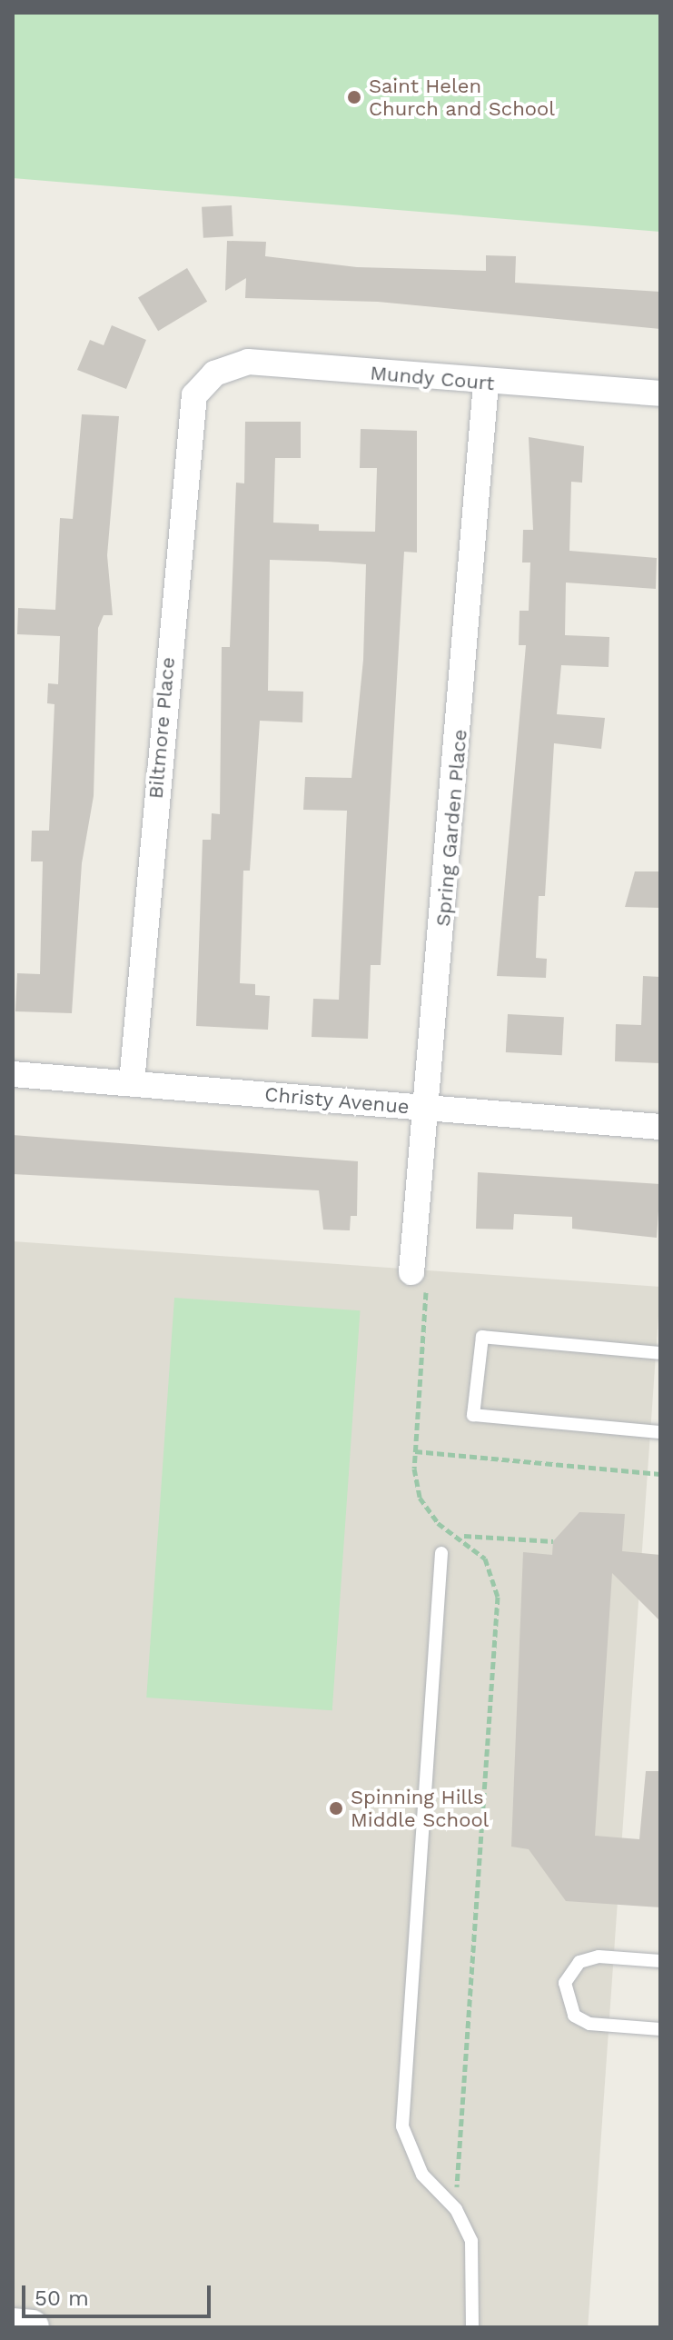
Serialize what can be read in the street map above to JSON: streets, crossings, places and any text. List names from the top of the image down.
{
  "streets": {
    "street": [
      "Mundy Court",
      "Biltmore Place",
      "Spring Garden Place",
      "Christy Avenue"
    ]
  },
  "crossings": [
    ["Mundy Court", "Biltmore Place"],
    ["Mundy Court", "Spring Garden Place"],
    ["Biltmore Place", "Christy Avenue"],
    ["Spring Garden Place", "Christy Avenue"]
  ],
  "places": ["Saint Helen Church and School", "Spinning Hills Middle School"],
  "scale_bar": "50 m"
}
